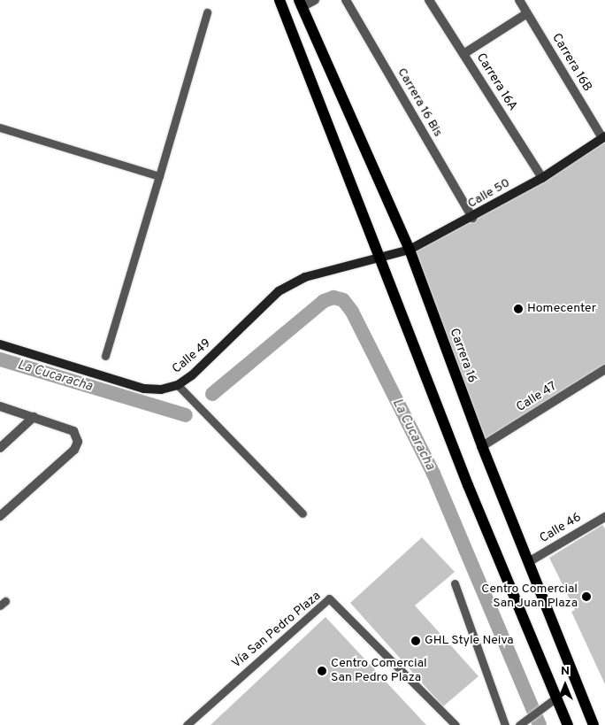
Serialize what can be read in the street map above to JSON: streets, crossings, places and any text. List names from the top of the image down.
{
  "streets": {
    "main road": ["Carrera 16"],
    "street": [
      "Carrera 16B",
      "Carrera 16A",
      "Carrera 16 Bis",
      "Calle 50",
      "Calle 49",
      "Calle 47",
      "Calle 46"
    ],
    "lane": ["Vía San Pedro Plaza"]
  },
  "crossings": [
    ["Carrera 16B", "Calle 50"],
    ["Carrera 16A", "Calle 50"],
    ["Carrera 16 Bis", "Calle 50"],
    ["Calle 50", "Carrera 16"],
    ["Calle 50", "Calle 49"],
    ["Carrera 16", "Calle 47"],
    ["Carrera 16", "Calle 46"]
  ],
  "water": ["La Cucaracha"],
  "places": [
    "Homecenter",
    "Centro Comercial San Juan Plaza",
    "GHL Style Neiva",
    "Centro Comercial San Pedro Plaza"
  ],
  "north": "top"
}
